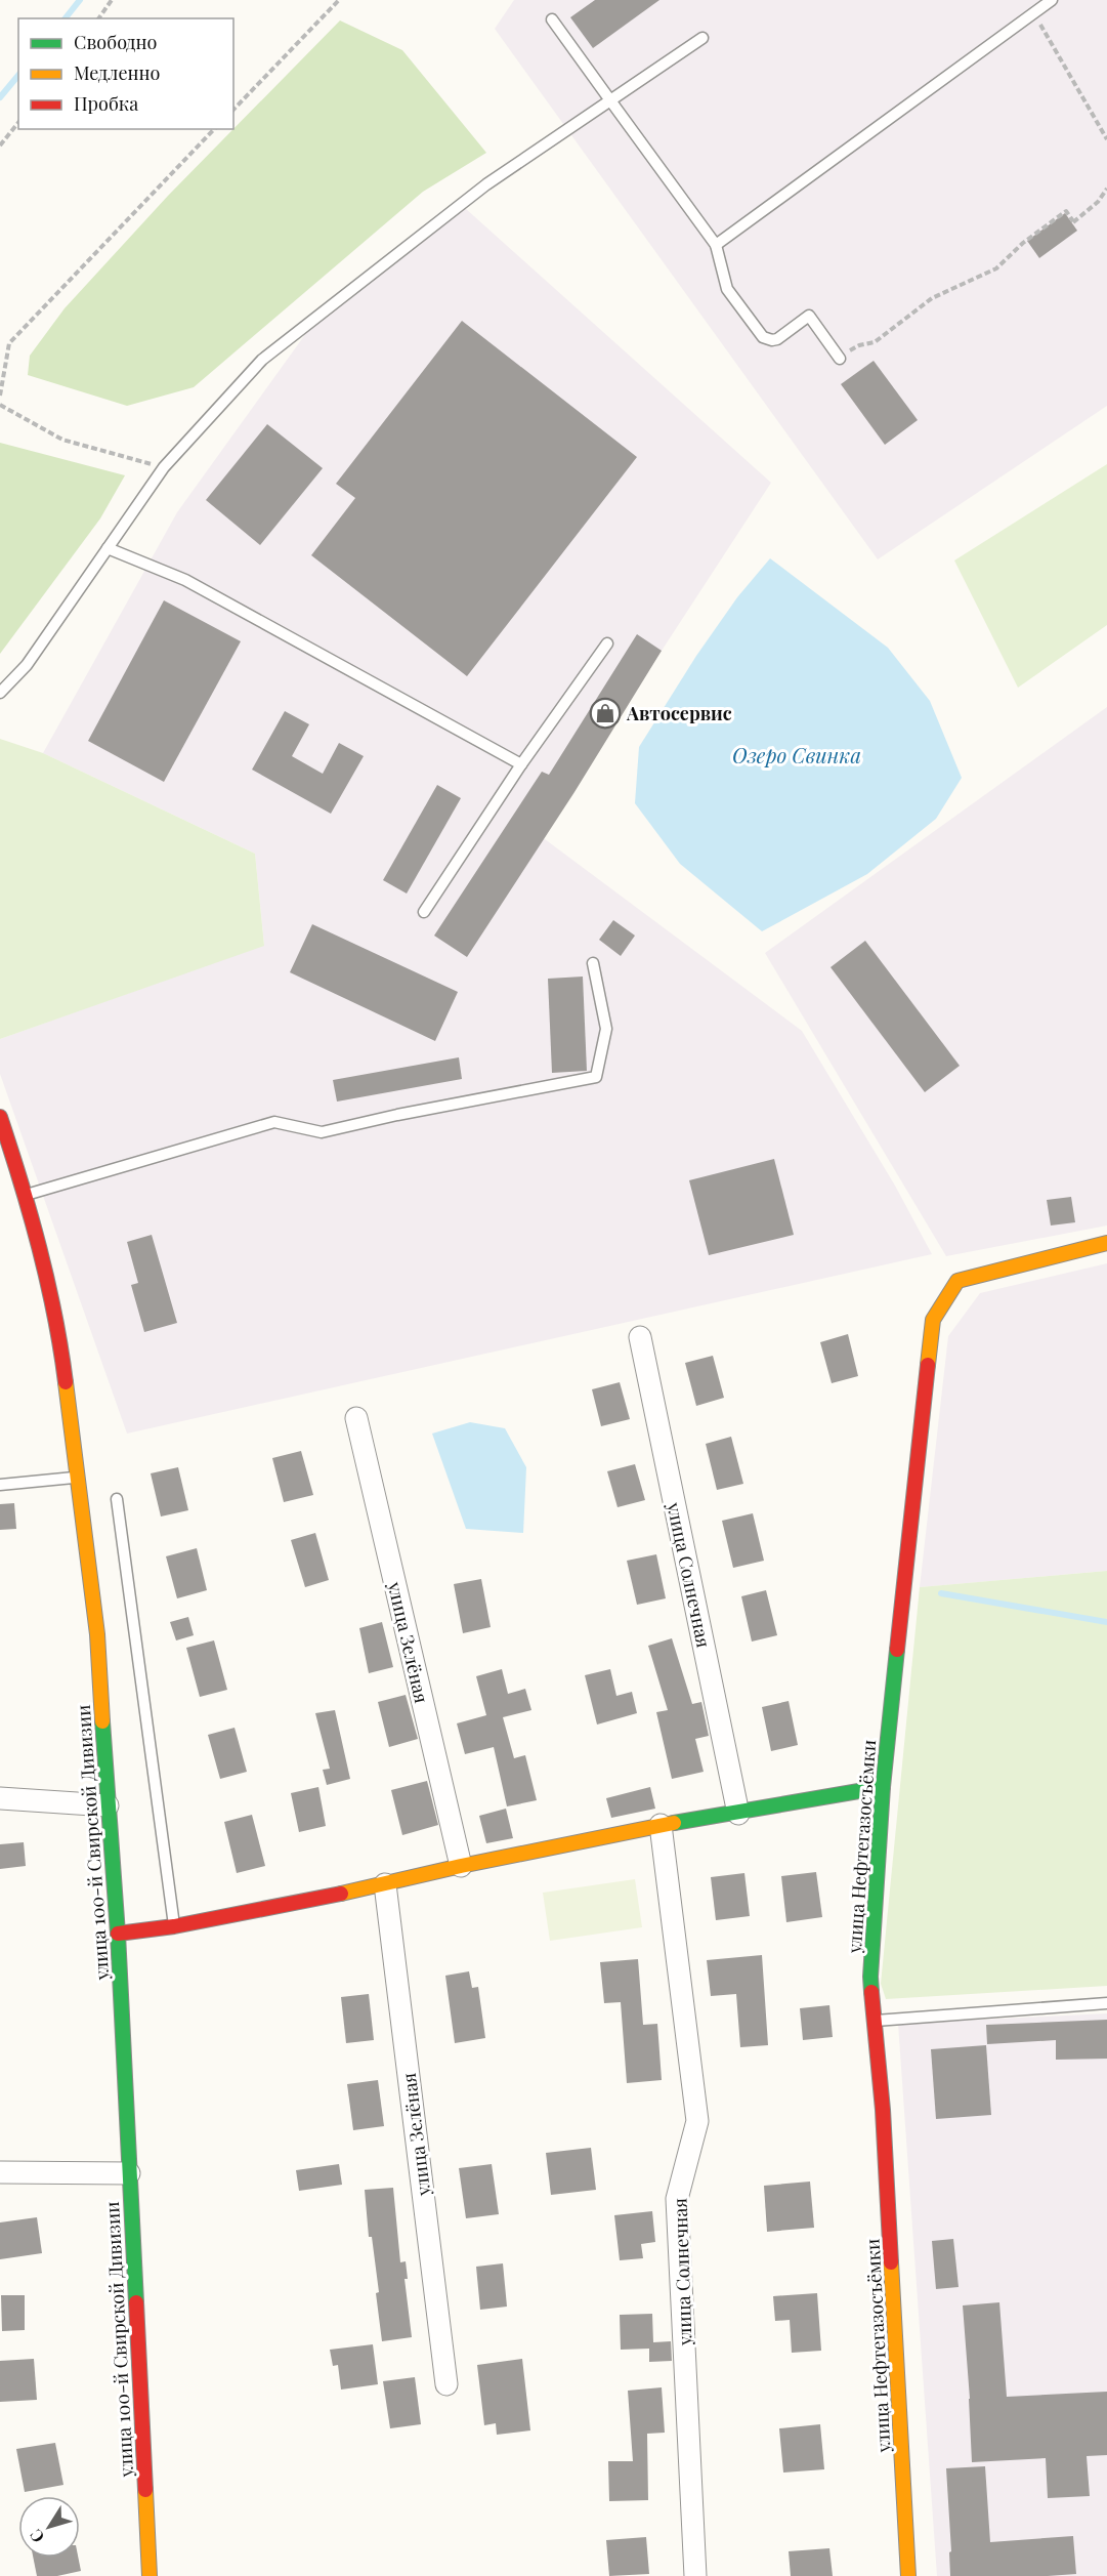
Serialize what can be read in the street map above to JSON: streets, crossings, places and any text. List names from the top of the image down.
{
  "streets": {
    "street": [
      "улица Солнечная",
      "улица Зелёная",
      "улица 100-й Свирской Дивизии",
      "улица Нефтегазосъёмки"
    ]
  },
  "water": ["Озеро Свинка"],
  "places": {
    "shop": ["Автосервис"]
  },
  "legend": ["Свободно", "Медленно", "Пробка"],
  "north": "bottom left"
}
